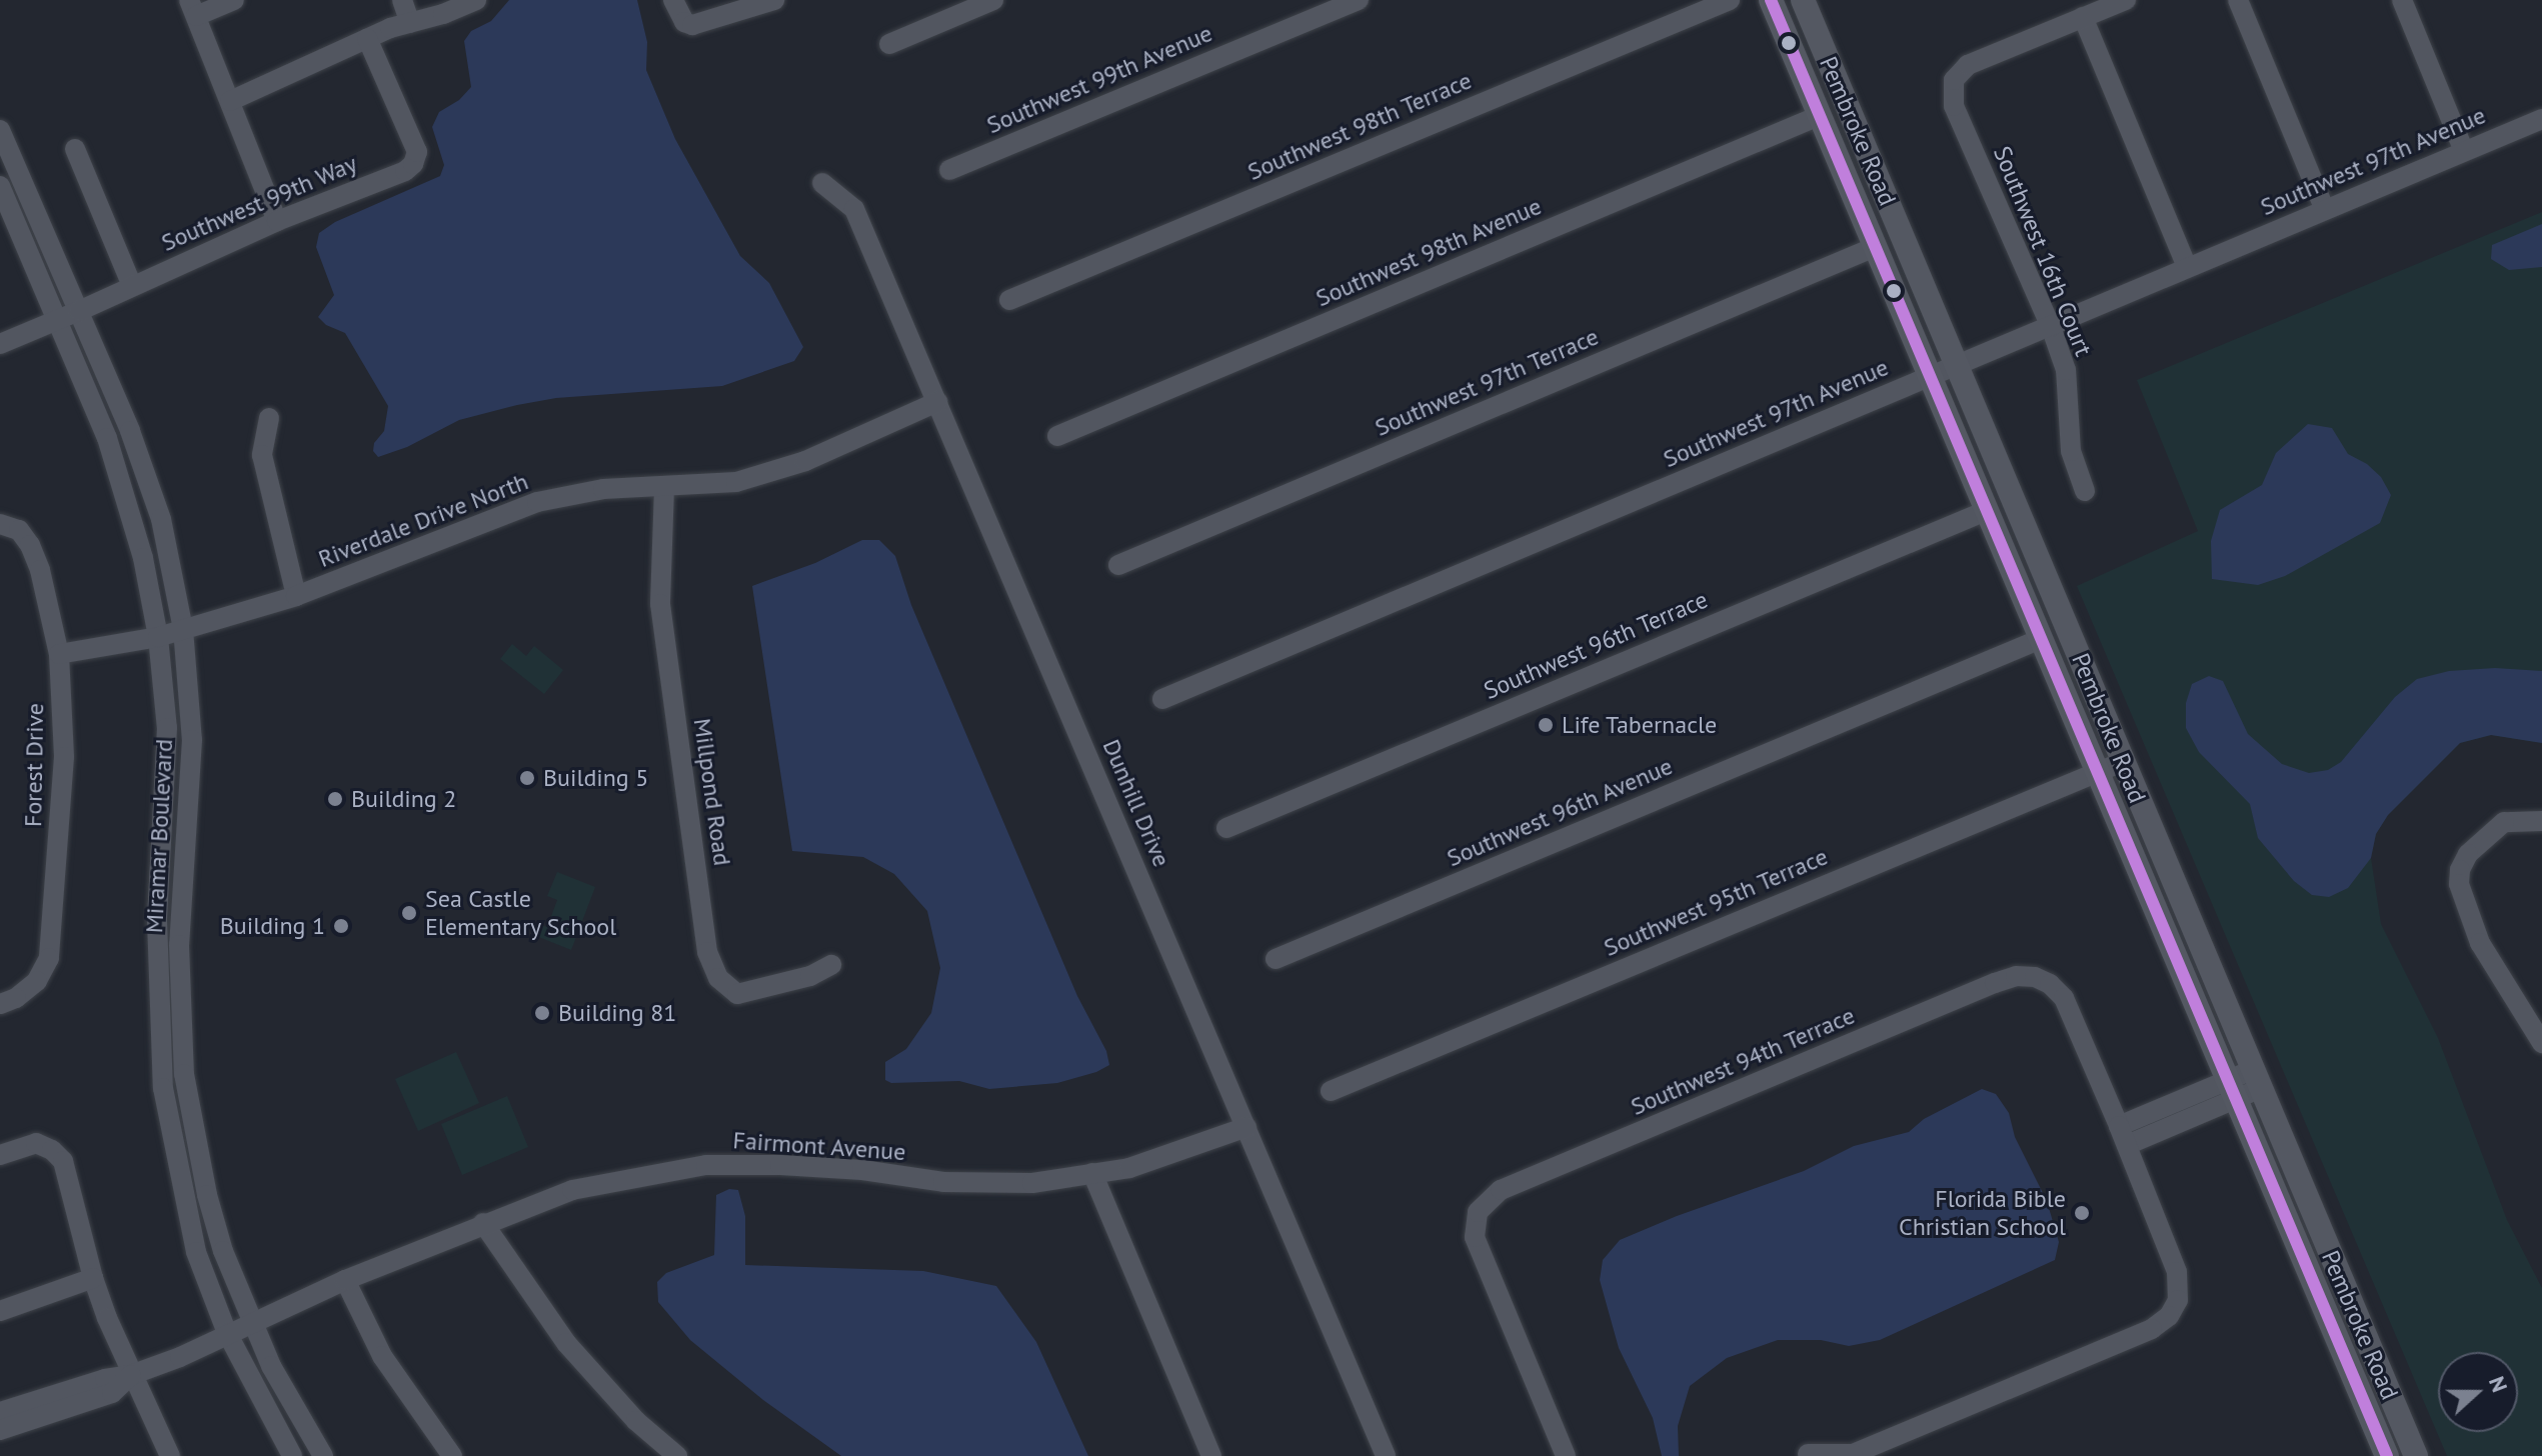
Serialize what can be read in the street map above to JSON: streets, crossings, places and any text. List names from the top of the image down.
{
  "streets": {
    "main road": ["Pembroke Road"],
    "street": [
      "Southwest 99th Avenue",
      "Southwest 98th Terrace",
      "Southwest 97th Avenue",
      "Southwest 99th Way",
      "Southwest 16th Court",
      "Southwest 98th Avenue",
      "Southwest 97th Terrace",
      "Riverdale Drive North",
      "Southwest 96th Terrace",
      "Forest Drive",
      "Millpond Road",
      "Dunhill Drive",
      "Southwest 96th Avenue",
      "Miramar Boulevard",
      "Southwest 95th Terrace",
      "Southwest 94th Terrace",
      "Fairmont Avenue"
    ]
  },
  "crossings": [
    ["Pembroke Road", "Southwest 97th Avenue"],
    ["Pembroke Road", "Southwest 98th Avenue"],
    ["Pembroke Road", "Southwest 97th Terrace"],
    ["Pembroke Road", "Southwest 96th Terrace"],
    ["Pembroke Road", "Southwest 96th Avenue"],
    ["Pembroke Road", "Southwest 95th Terrace"],
    ["Southwest 97th Avenue", "Southwest 16th Court"],
    ["Southwest 99th Way", "Miramar Boulevard"],
    ["Riverdale Drive North", "Forest Drive"],
    ["Riverdale Drive North", "Millpond Road"],
    ["Riverdale Drive North", "Dunhill Drive"],
    ["Riverdale Drive North", "Miramar Boulevard"],
    ["Dunhill Drive", "Fairmont Avenue"],
    ["Miramar Boulevard", "Fairmont Avenue"]
  ],
  "places": [
    "Life Tabernacle",
    "Building 5",
    "Building 2",
    "Sea Castle Elementary School",
    "Building 1",
    "Building 81",
    "Florida Bible Christian School"
  ],
  "lines": ["transit line 5"],
  "north": "right"
}
